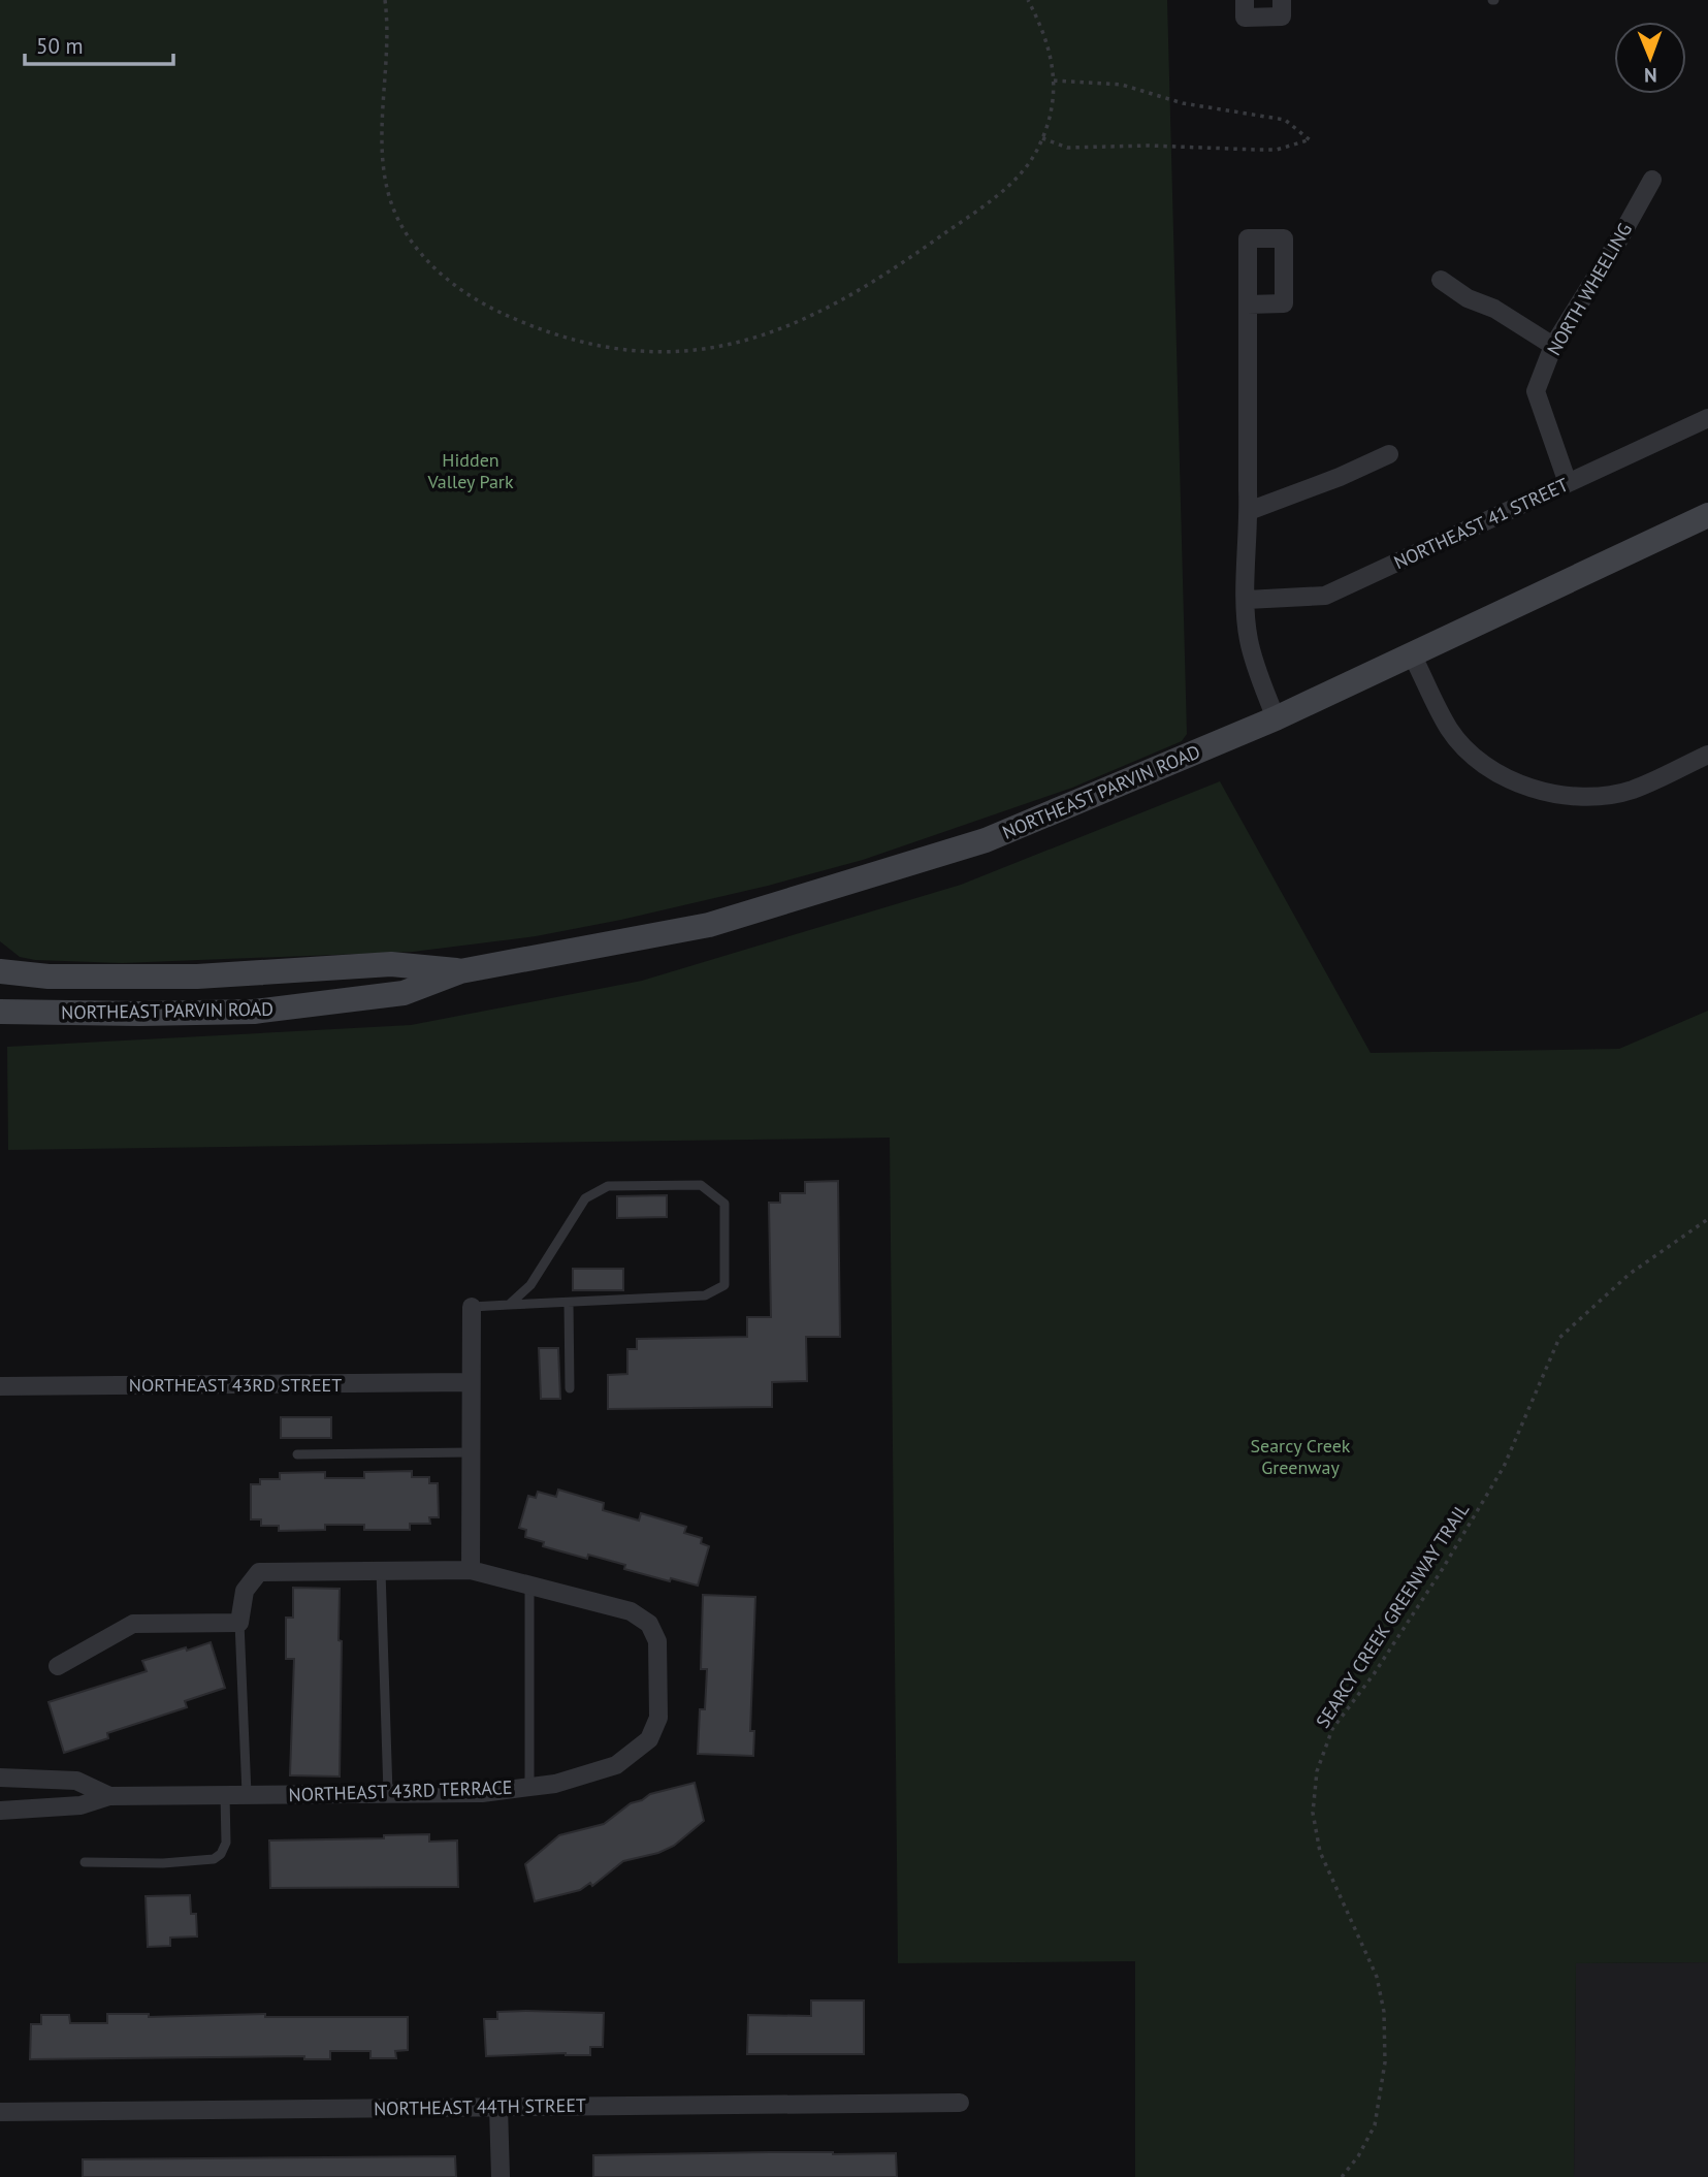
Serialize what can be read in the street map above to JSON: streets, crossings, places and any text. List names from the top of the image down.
{
  "streets": {
    "main road": ["NORTHEAST PARVIN ROAD"],
    "street": [
      "NORTH WHEELING",
      "NORTHEAST 41 STREET",
      "NORTHEAST 43RD STREET",
      "NORTHEAST 43RD TERRACE",
      "NORTHEAST 44TH STREET"
    ],
    "path": ["SEARCY CREEK GREENWAY TRAIL"]
  },
  "crossings": [
    ["NORTH WHEELING", "NORTHEAST 41 STREET"]
  ],
  "parks": ["Hidden Valley Park", "Searcy Creek Greenway"],
  "scale_bar": "50 m",
  "north": "bottom"
}
